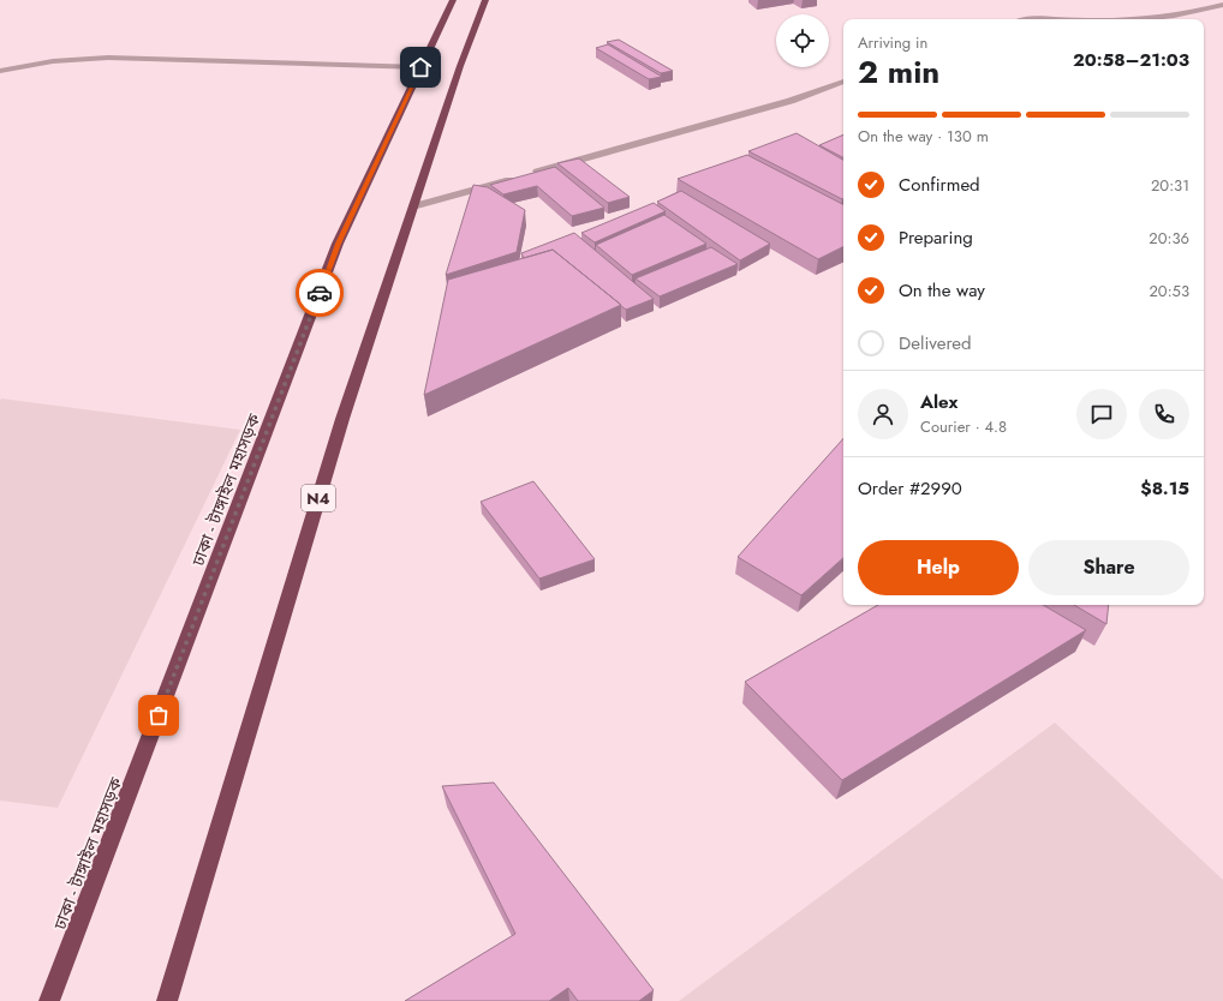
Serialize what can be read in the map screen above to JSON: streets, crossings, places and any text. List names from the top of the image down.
{
  "streets": {
    "highway": ["ঢাকা - টাঙ্গাইল মহাসড়ক", "N4"]
  },
  "page": {
    "heading": ["2 min", "Arriving in", "20:58–21:03"],
    "panel": [
      "Alex",
      "Courier · 4.8",
      "Order #2990",
      "$8.15"
    ],
    "bar": "On the way · 130 m",
    "list": [
      ["Confirmed", "20:31"],
      ["Preparing", "20:36"],
      ["On the way", "20:53"],
      "Delivered"
    ],
    "buttons": ["Help", "Share"]
  }
}
